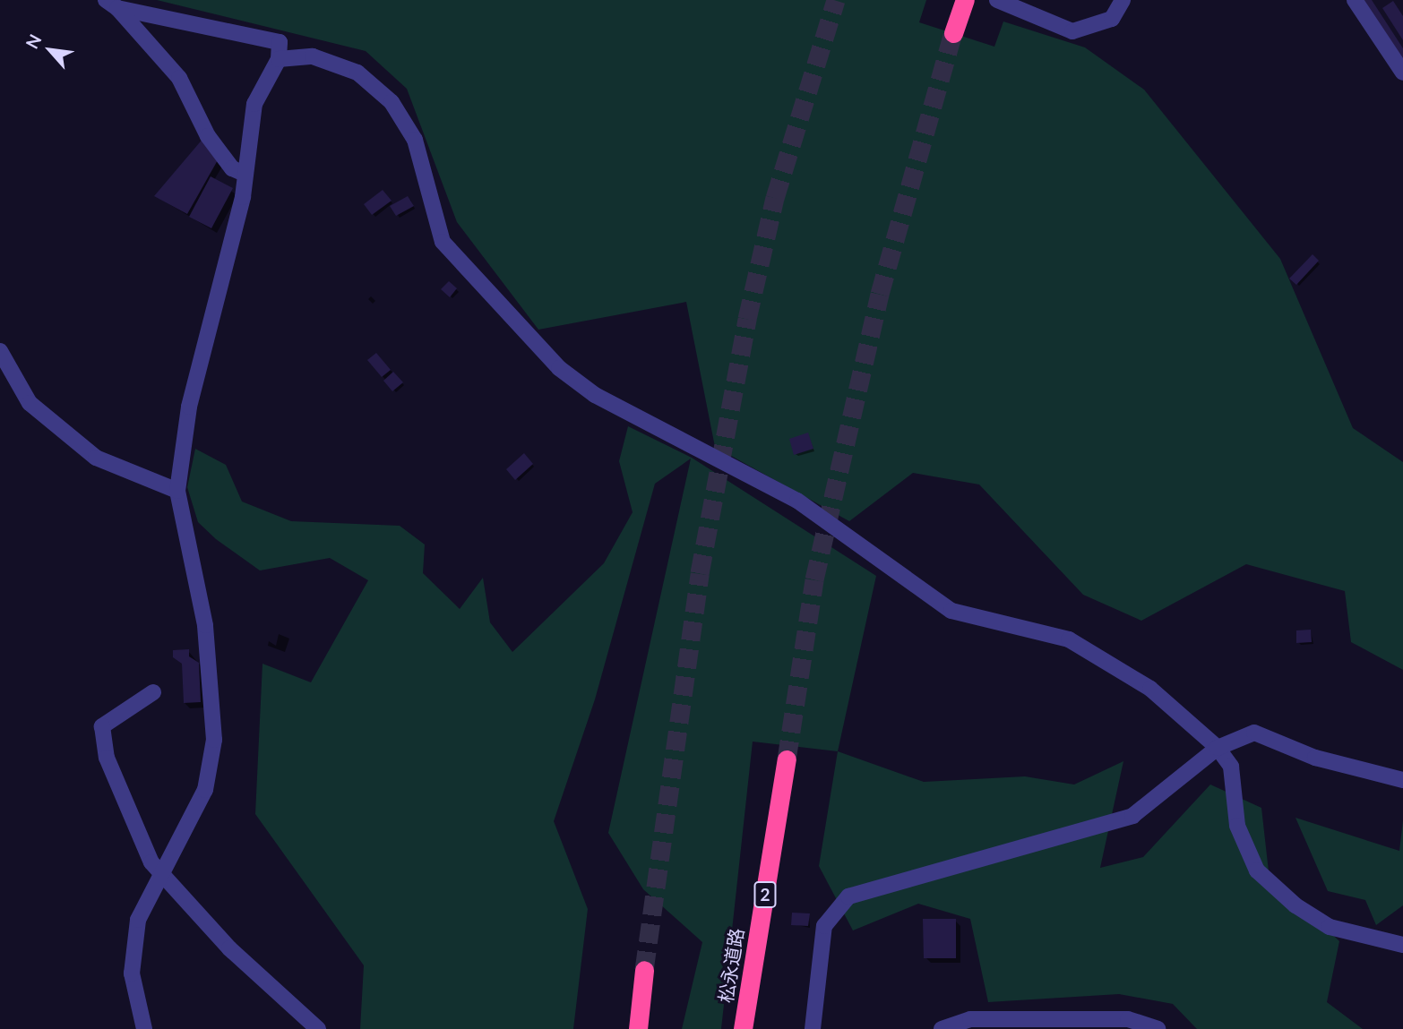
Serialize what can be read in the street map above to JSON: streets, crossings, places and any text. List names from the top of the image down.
{
  "streets": {
    "highway": ["2", "松永道路"]
  },
  "north": "top left"
}
